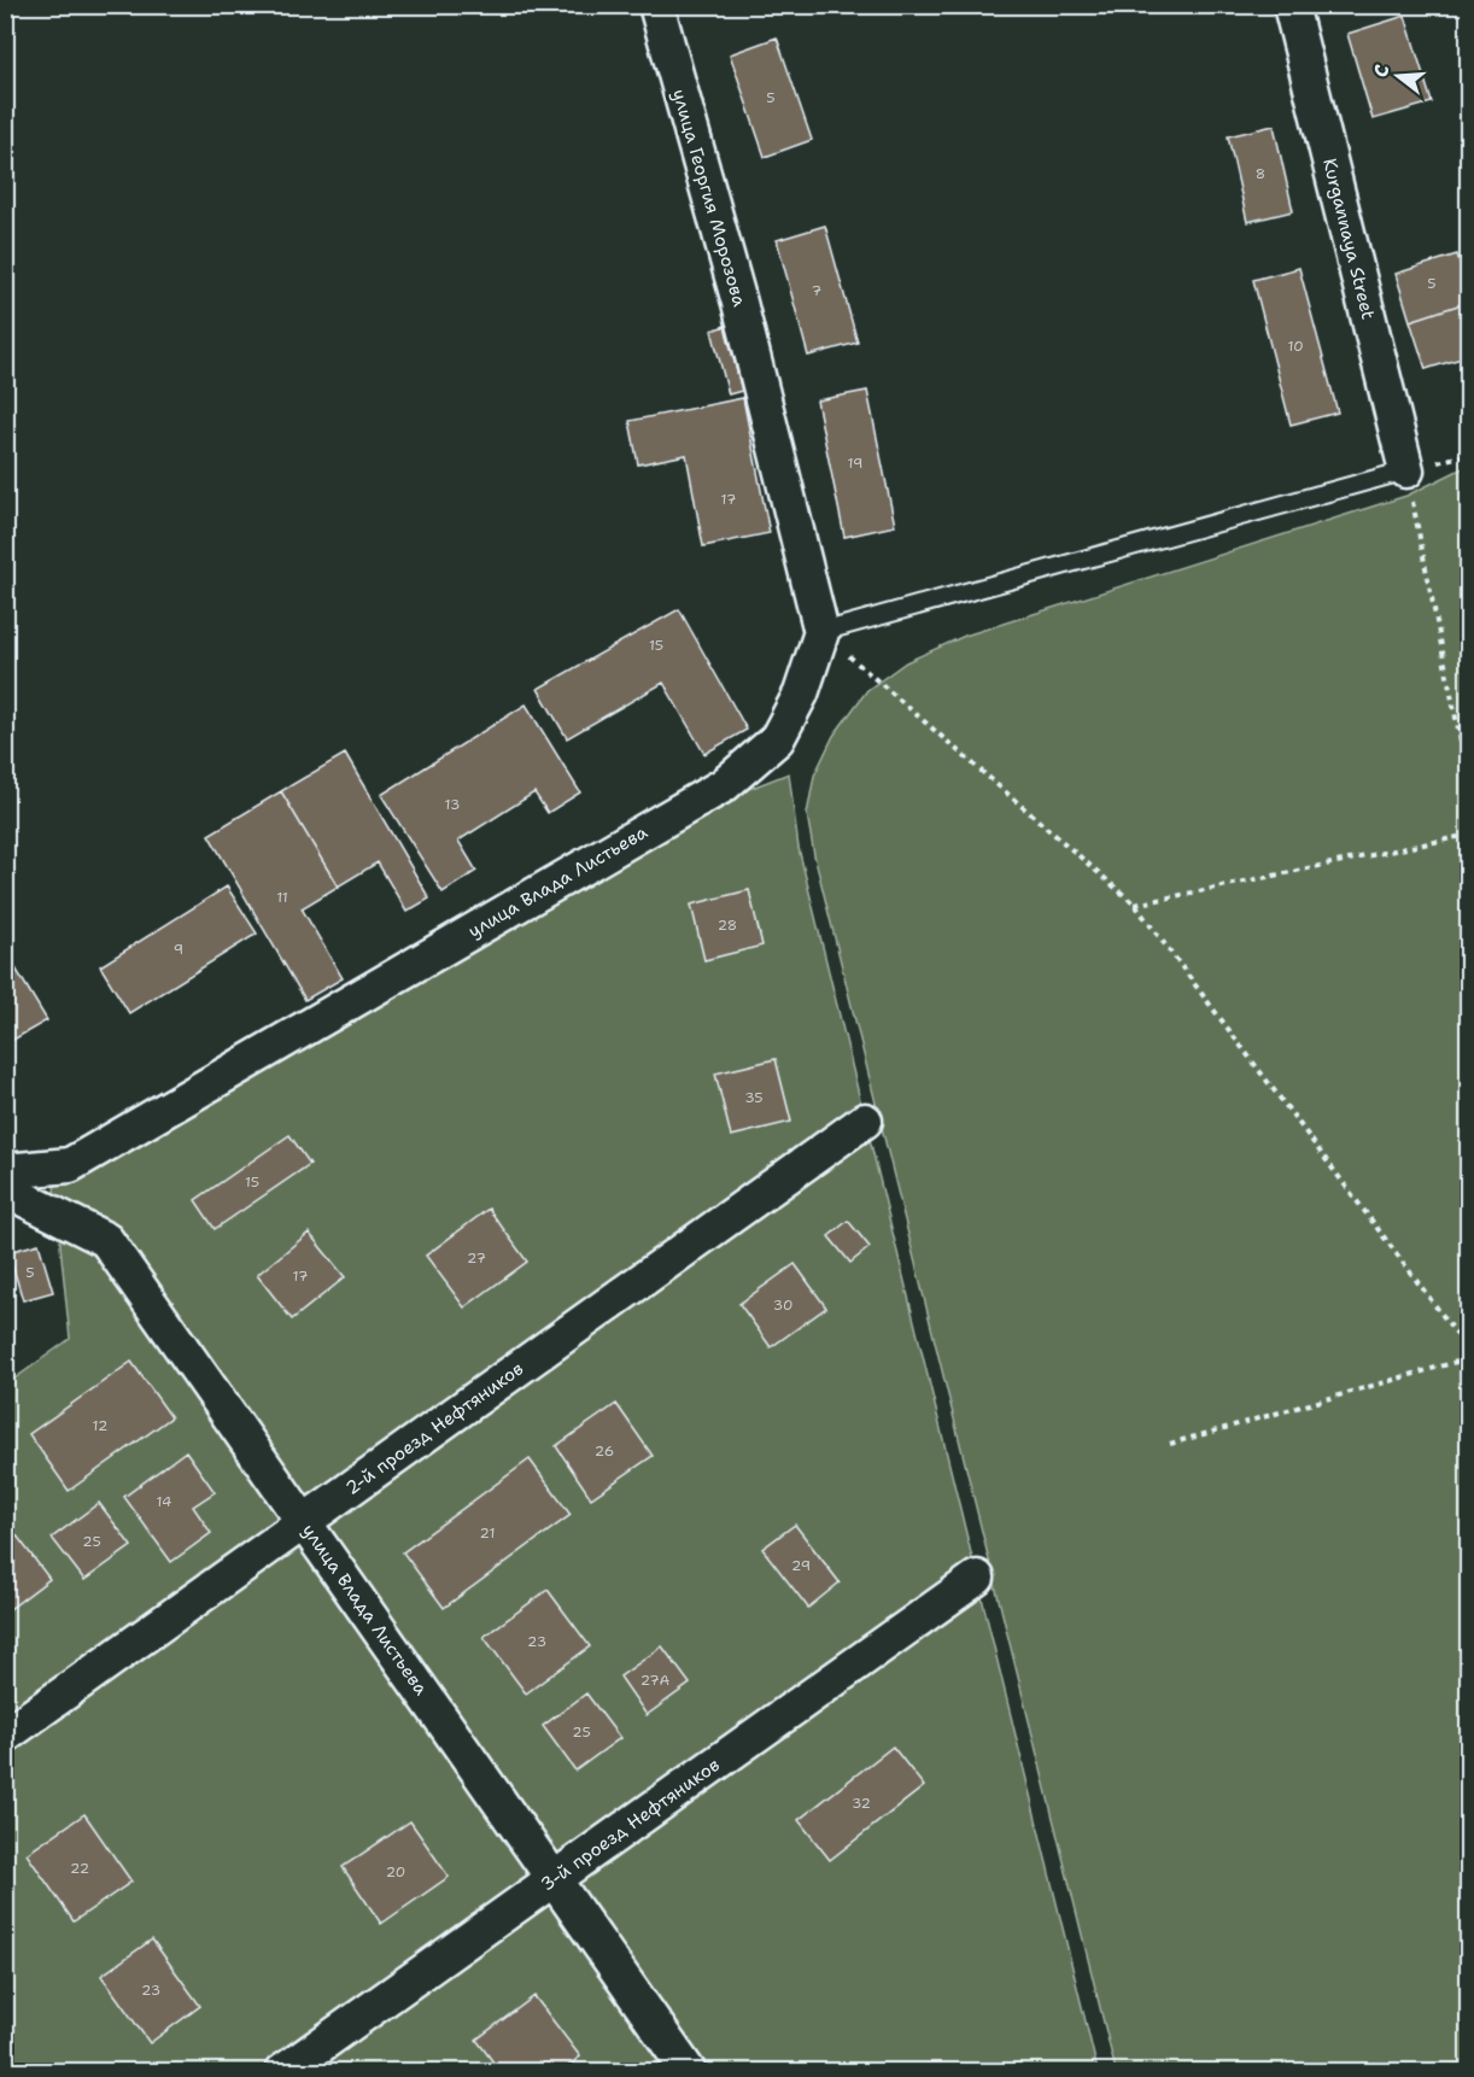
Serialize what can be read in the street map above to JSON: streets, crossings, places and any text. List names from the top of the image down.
{
  "streets": {
    "street": [
      "улица Георгия Морозова",
      "Kurgannaya Street",
      "улица Влада Листьева",
      "2-й проезд Нефтяников",
      "3-й проезд Нефтяников"
    ]
  },
  "crossings": [
    ["улица Георгия Морозова", "улица Влада Листьева"],
    ["улица Влада Листьева", "2-й проезд Нефтяников"],
    ["улица Влада Листьева", "3-й проезд Нефтяников"]
  ],
  "house_numbers": [
    "5",
    "8",
    "5",
    "7",
    "10",
    "19",
    "17",
    "15",
    "13",
    "11",
    "28",
    "9",
    "35",
    "15",
    "27",
    "5",
    "17",
    "30",
    "12",
    "26",
    "14",
    "21",
    "25",
    "29",
    "23",
    "27А",
    "25",
    "32",
    "22",
    "20",
    "23"
  ],
  "north": "left"
}
